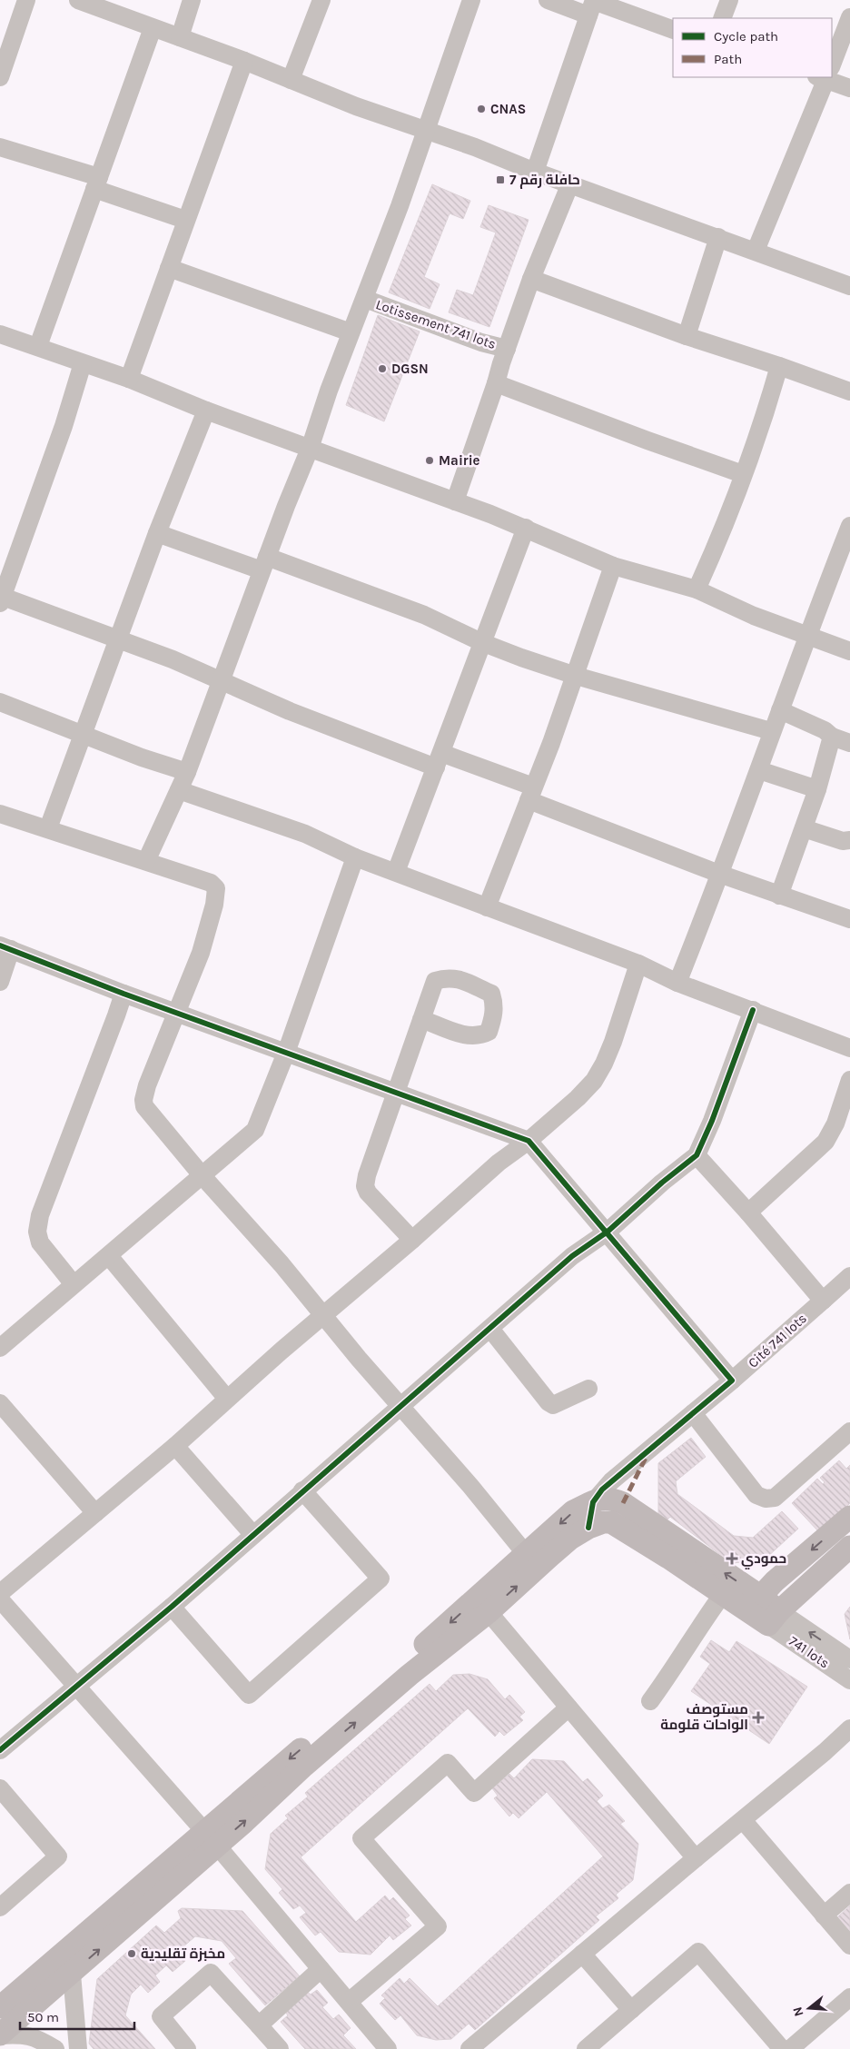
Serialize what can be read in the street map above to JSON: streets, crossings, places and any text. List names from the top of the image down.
{
  "streets": {
    "street": ["Lotissement 741 lots", "Cité 741 lots", "741 lots"]
  },
  "places": {
    "other": [
      "CNAS",
      "DGSN",
      "Mairie",
      "مخبزة تقليدية"
    ],
    "transit": ["حافلة رقم 7"],
    "health": ["حمودي", "مستوصف الواحات قلومة"]
  },
  "legend": ["Cycle path", "Path"],
  "scale_bar": "50 m",
  "north": "left"
}
